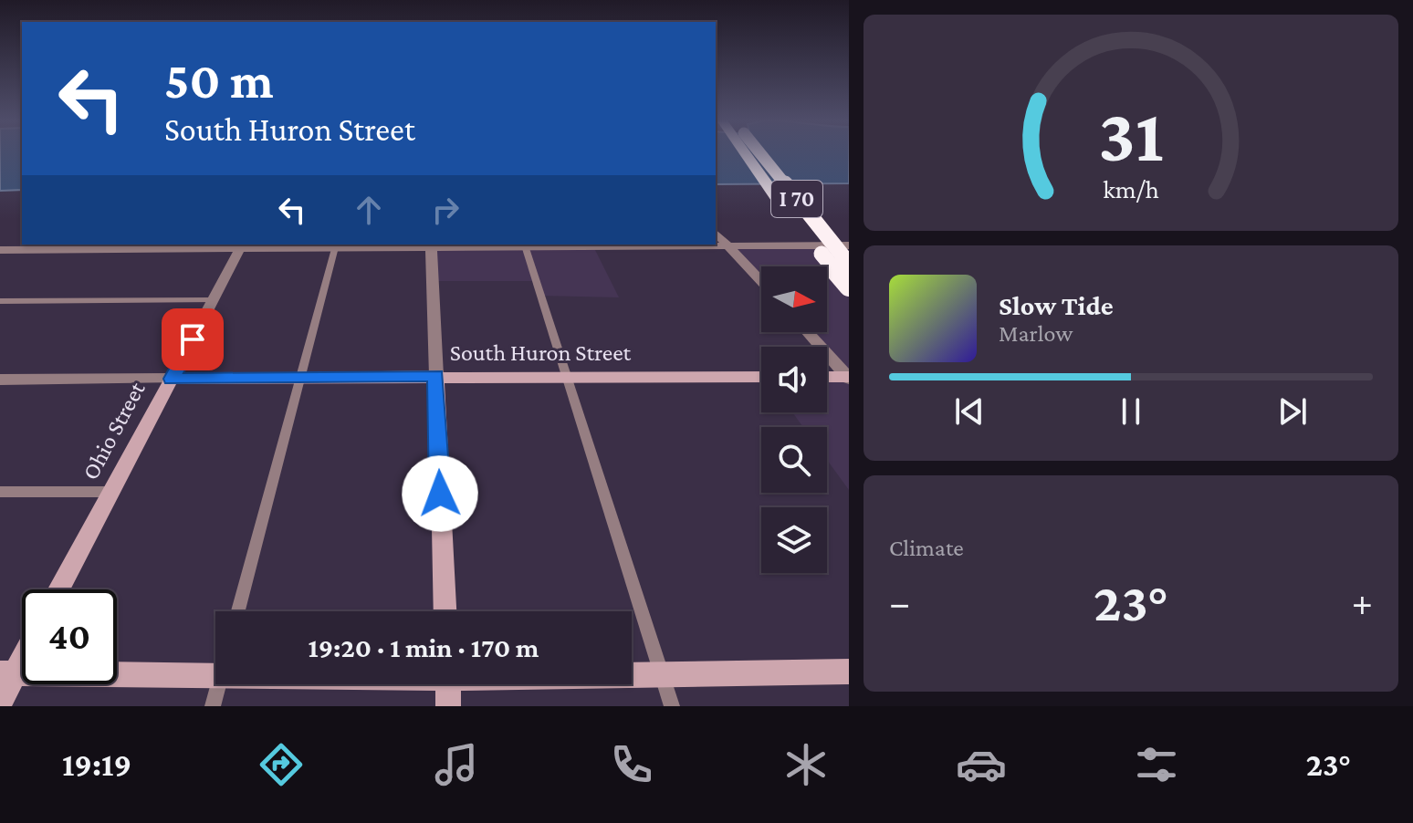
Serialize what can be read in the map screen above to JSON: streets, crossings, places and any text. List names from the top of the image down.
{
  "streets": {
    "highway": ["I 70"],
    "street": ["South Huron Street", "Ohio Street"]
  },
  "crossings": [
    ["South Huron Street", "Ohio Street"]
  ],
  "north": "right",
  "page": {
    "turn": ["50 m", "South Huron Street"],
    "song": ["Slow Tide", "Marlow"],
    "tile": "Climate",
    "heat": ["−", "23°", "+"],
    "limit": "40",
    "trip": "19:20 · 1 min · 170 m",
    "tabs": ["19:19", "23°"],
    "gauge": ["31", "km/h"]
  }
}
